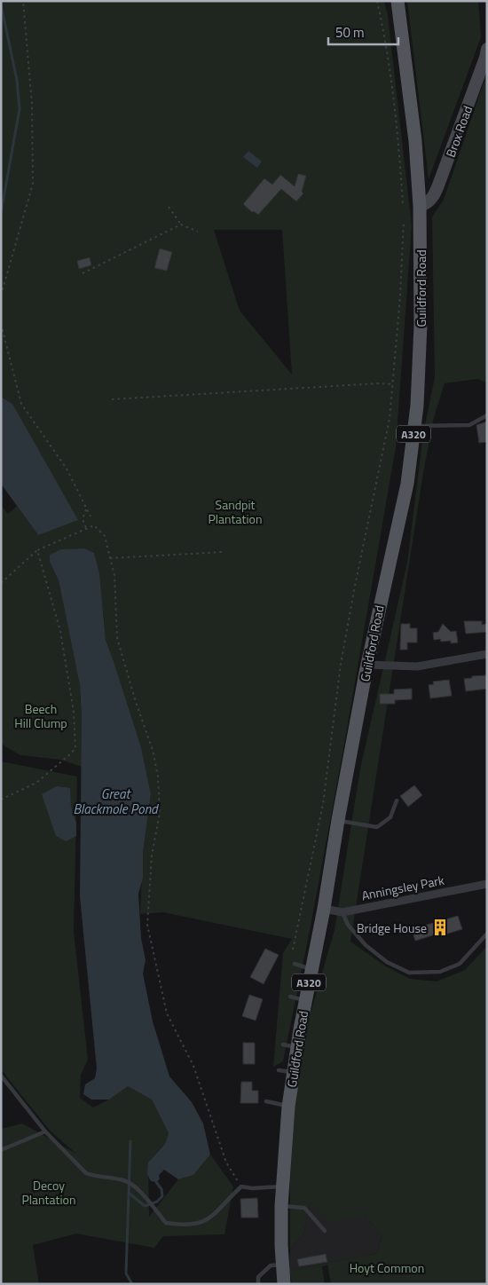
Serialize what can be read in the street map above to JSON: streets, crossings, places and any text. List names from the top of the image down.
{
  "streets": {
    "main road": ["Guildford Road", "A320"],
    "street": ["Brox Road", "Anningsley Park"]
  },
  "crossings": [
    ["Brox Road", "Guildford Road"],
    ["Guildford Road", "Anningsley Park"]
  ],
  "water": ["Great Blackmole Pond"],
  "parks": [
    "Sandpit Plantation",
    "Beech Hill Clump",
    "Decoy Plantation",
    "Hoyt Common"
  ],
  "places": {
    "building": ["Bridge House"]
  },
  "scale_bar": "50 m"
}
